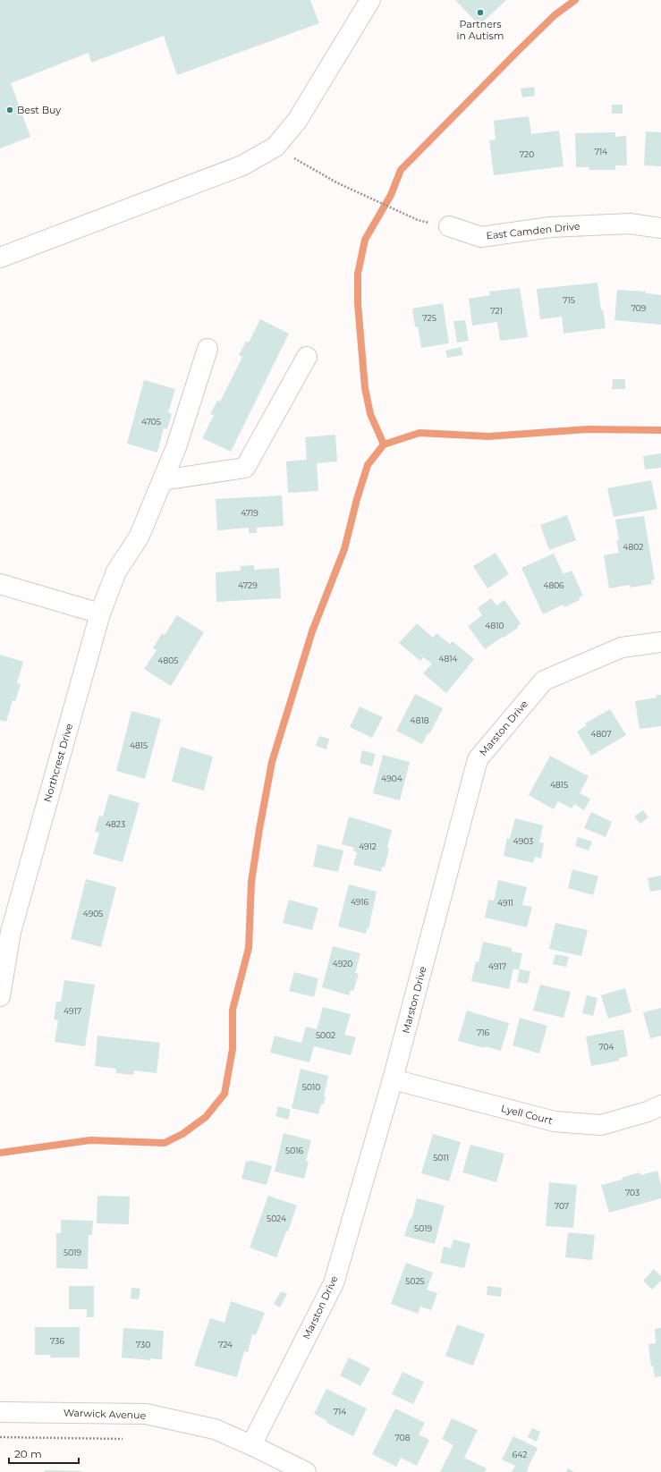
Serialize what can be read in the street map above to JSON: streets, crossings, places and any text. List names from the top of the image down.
{
  "streets": {
    "street": [
      "East Camden Drive",
      "Marston Drive",
      "Northcrest Drive",
      "Lyell Court",
      "Warwick Avenue"
    ]
  },
  "crossings": [
    ["Marston Drive", "Lyell Court"],
    ["Marston Drive", "Warwick Avenue"]
  ],
  "places": ["Partners in Autism", "Best Buy"],
  "house_numbers": [
    "714",
    "720",
    "715",
    "709",
    "721",
    "725",
    "4705",
    "4719",
    "4802",
    "4729",
    "4806",
    "4810",
    "4814",
    "4805",
    "4818",
    "4807",
    "4815",
    "4904",
    "4815",
    "4823",
    "4903",
    "4912",
    "4916",
    "4911",
    "4905",
    "4920",
    "4917",
    "4917",
    "716",
    "5002",
    "704",
    "5010",
    "5016",
    "5011",
    "703",
    "707",
    "5024",
    "5019",
    "5019",
    "5025",
    "736",
    "730",
    "724",
    "714",
    "708",
    "642"
  ],
  "scale_bar": "20 m"
}
